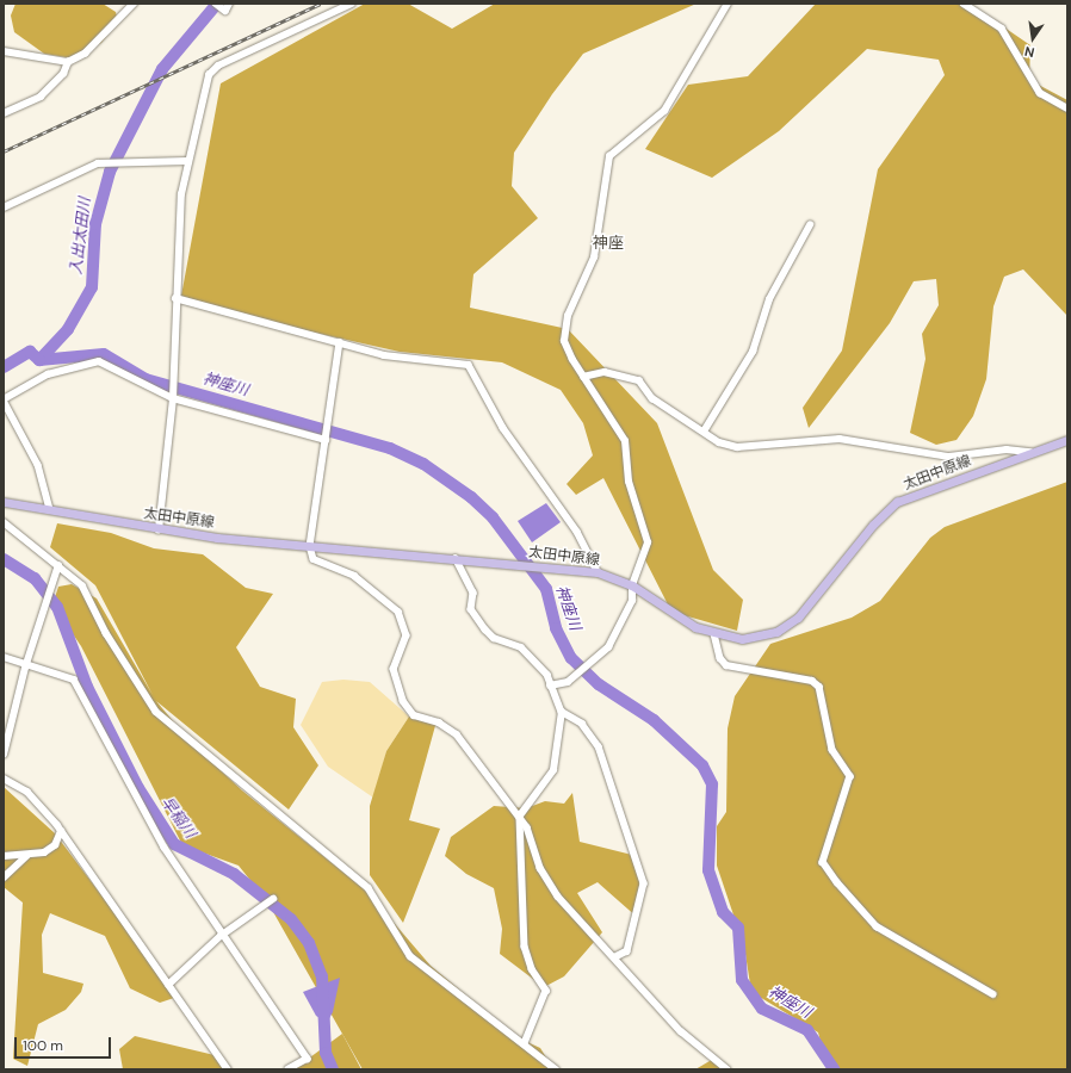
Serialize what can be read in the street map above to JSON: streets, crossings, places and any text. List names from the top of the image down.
{
  "streets": {
    "main road": ["太田中原線"]
  },
  "districts": ["神座"],
  "water": ["入出太田川", "神座川", "早稲川"],
  "scale_bar": "100 m",
  "north": "bottom"
}
